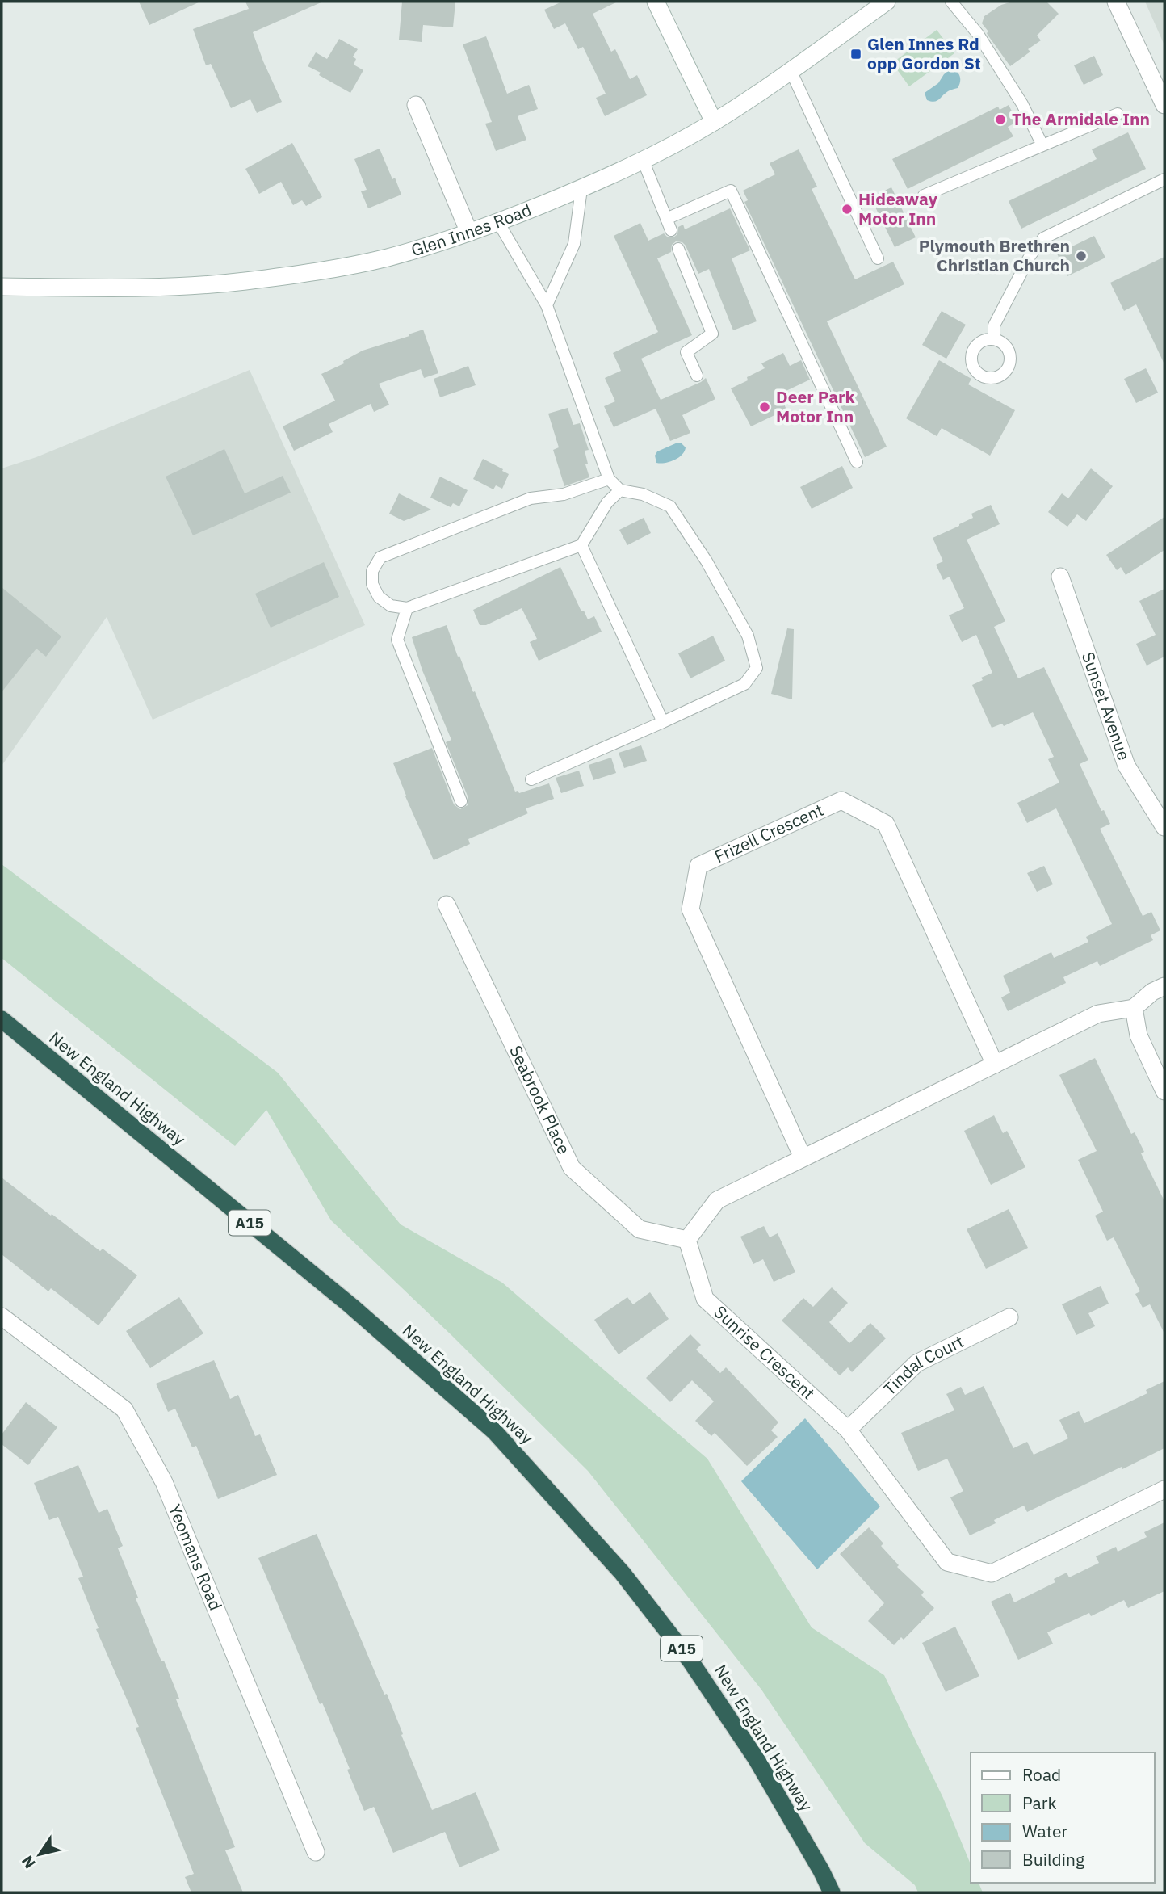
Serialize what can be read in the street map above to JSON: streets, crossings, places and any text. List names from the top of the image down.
{
  "streets": {
    "highway": ["New England Highway", "A15"],
    "street": [
      "Glen Innes Road",
      "Sunset Avenue",
      "Frizell Crescent",
      "Seabrook Place",
      "Sunrise Crescent",
      "Tindal Court",
      "Yeomans Road"
    ]
  },
  "crossings": [
    ["Seabrook Place", "Sunrise Crescent"],
    ["Sunrise Crescent", "Tindal Court"]
  ],
  "places": {
    "transit": ["Glen Innes Rd opp Gordon St"],
    "other": [
      "The Armidale Inn",
      "Hideaway Motor Inn",
      "Plymouth Brethren Christian Church",
      "Deer Park Motor Inn"
    ]
  },
  "legend": [
    "Road",
    "Park",
    "Water",
    "Building"
  ],
  "north": "bottom left"
}
